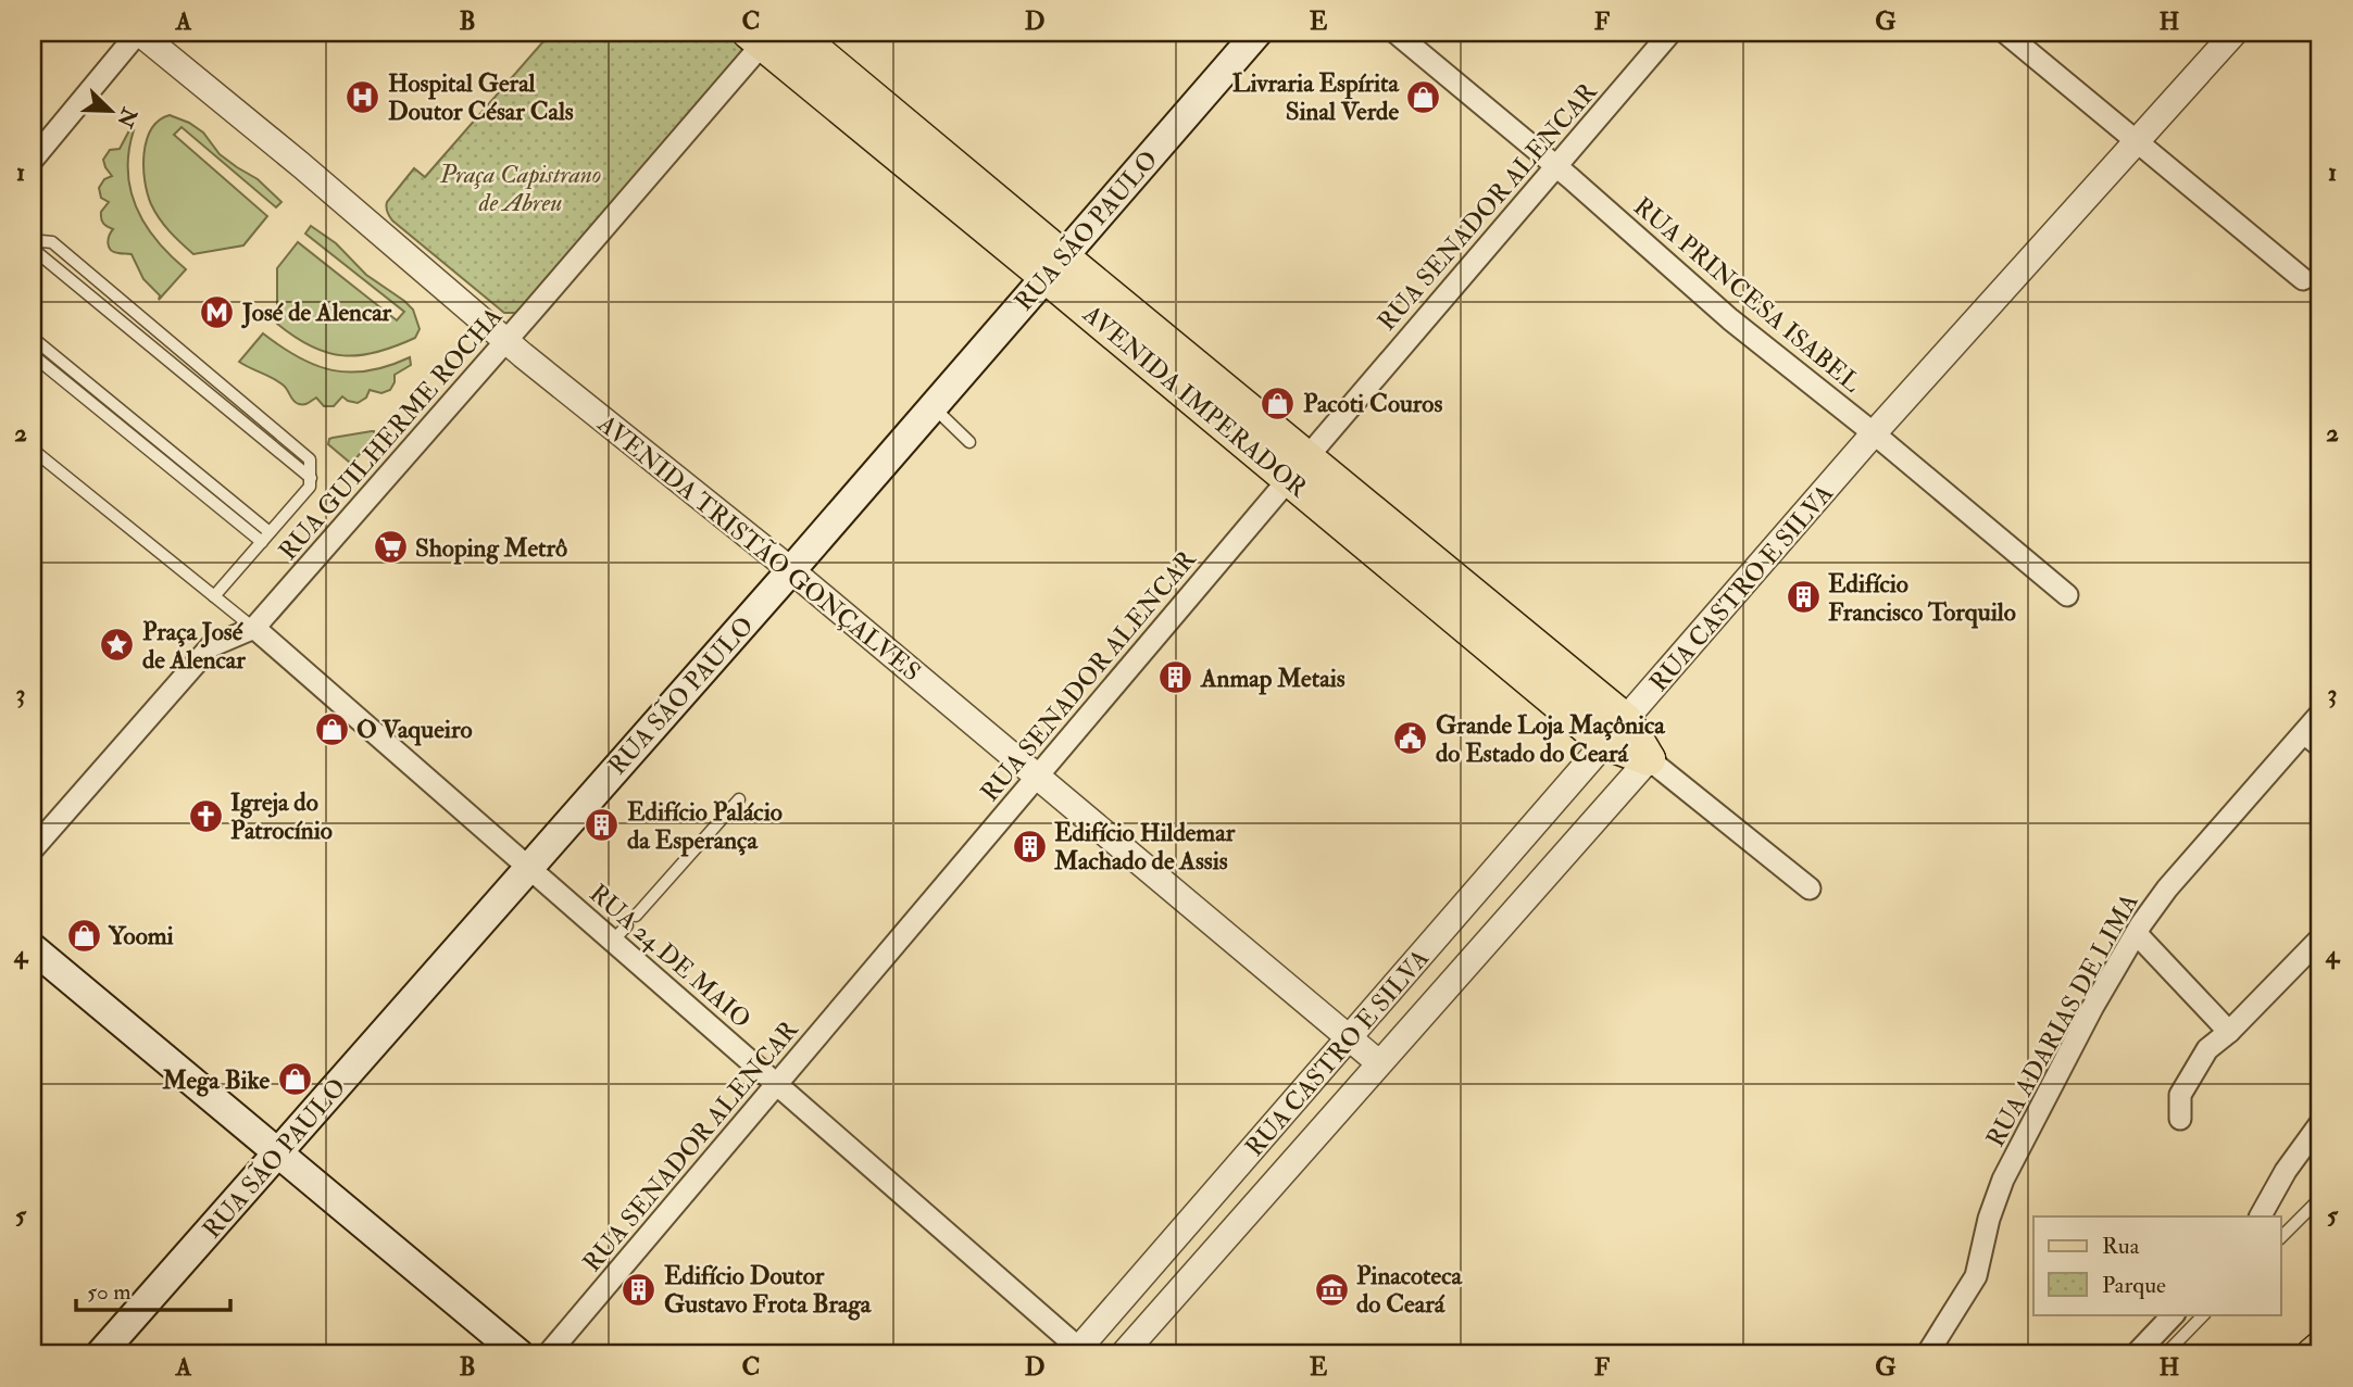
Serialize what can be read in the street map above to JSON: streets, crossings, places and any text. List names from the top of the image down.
{
  "streets": {
    "main road": ["RUA SÃO PAULO", "AVENIDA IMPERADOR"],
    "street": [
      "RUA SENADOR ALENCAR",
      "RUA PRINCESA ISABEL",
      "RUA GUILHERME ROCHA",
      "AVENIDA TRISTÃO GONÇALVES",
      "RUA CASTRO E SILVA",
      "RUA 24 DE MAIO",
      "RUA ADARIAS DE LIMA"
    ]
  },
  "crossings": [
    ["RUA SENADOR ALENCAR", "RUA PRINCESA ISABEL"],
    ["RUA SENADOR ALENCAR", "AVENIDA IMPERADOR"],
    ["RUA SENADOR ALENCAR", "AVENIDA TRISTÃO GONÇALVES"],
    ["RUA SENADOR ALENCAR", "RUA 24 DE MAIO"],
    ["RUA SÃO PAULO", "AVENIDA IMPERADOR"],
    ["RUA SÃO PAULO", "AVENIDA TRISTÃO GONÇALVES"],
    ["RUA SÃO PAULO", "RUA 24 DE MAIO"],
    ["RUA PRINCESA ISABEL", "RUA CASTRO E SILVA"],
    ["AVENIDA IMPERADOR", "RUA GUILHERME ROCHA"],
    ["AVENIDA IMPERADOR", "RUA CASTRO E SILVA"],
    ["RUA GUILHERME ROCHA", "AVENIDA TRISTÃO GONÇALVES"],
    ["RUA GUILHERME ROCHA", "RUA 24 DE MAIO"],
    ["AVENIDA TRISTÃO GONÇALVES", "RUA CASTRO E SILVA"],
    ["RUA CASTRO E SILVA", "RUA 24 DE MAIO"]
  ],
  "parks": ["Praça Capistrano de Abreu"],
  "places": {
    "hospital": ["Hospital Geral Doutor César Cals"],
    "shop": [
      "Livraria Espírita Sinal Verde",
      "Pacoti Couros",
      "O Vaqueiro",
      "Yoomi",
      "Mega Bike"
    ],
    "metro station": ["José de Alencar"],
    "supermarket": ["Shoping Metrô"],
    "building": [
      "Edifício Francisco Torquilo",
      "Anmap Metais",
      "Edifício Palácio da Esperança",
      "Edifício Hildemar Machado de Assis",
      "Edifício Doutor Gustavo Frota Braga"
    ],
    "place": ["Praça José de Alencar"],
    "public building": ["Grande Loja Maçônica do Estado do Ceará"],
    "church": ["Igreja do Patrocínio"],
    "museum": ["Pinacoteca do Ceará"]
  },
  "legend": ["Rua", "Parque"],
  "scale_bar": "50 m",
  "north": "bottom right",
  "grid": {
    "columns": [
      "A",
      "B",
      "C",
      "D",
      "E",
      "F",
      "G",
      "H"
    ],
    "rows": [
      "1",
      "2",
      "3",
      "4",
      "5"
    ]
  }
}
